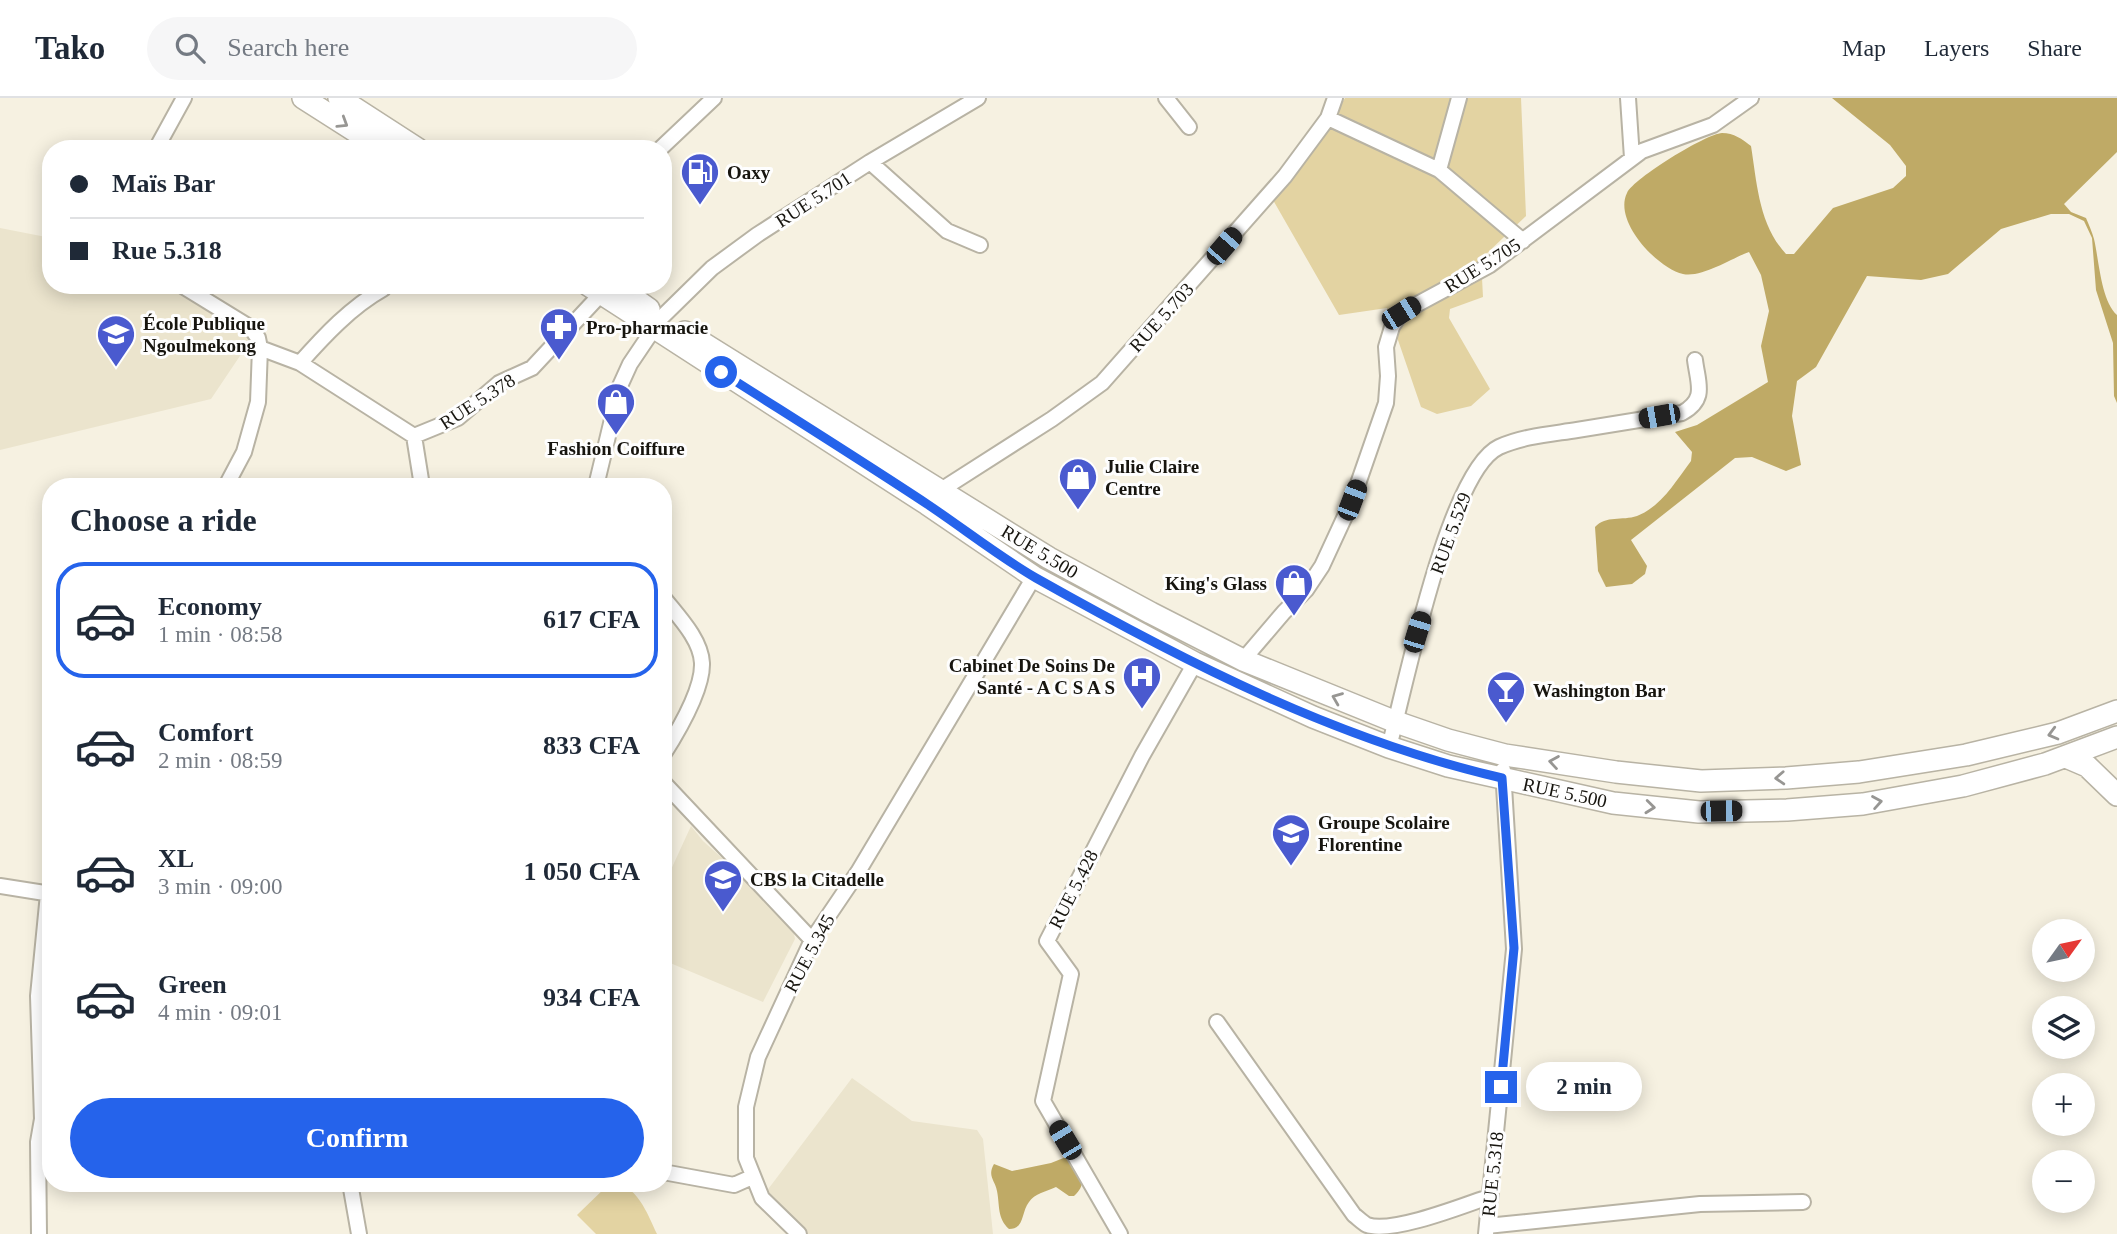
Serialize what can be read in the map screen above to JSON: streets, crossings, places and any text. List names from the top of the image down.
{
  "streets": {
    "main road": ["RUE 5.500"],
    "street": [
      "RUE 5.701",
      "RUE 5.705",
      "RUE 5.703",
      "RUE 5.378",
      "RUE 5.529",
      "RUE 5.428",
      "RUE 5.345",
      "RUE 5.318"
    ]
  },
  "crossings": [
    ["RUE 5.701", "RUE 5.500"],
    ["RUE 5.705", "RUE 5.500"],
    ["RUE 5.703", "RUE 5.500"],
    ["RUE 5.529", "RUE 5.500"],
    ["RUE 5.500", "RUE 5.428"],
    ["RUE 5.500", "RUE 5.345"],
    ["RUE 5.500", "RUE 5.318"]
  ],
  "places": {
    "fuel station": ["Oaxy"],
    "pharmacy": ["Pro-pharmacie"],
    "school or university": ["École Publique Ngoulmekong", "Groupe Scolaire Florentine", "CBS la Citadelle"],
    "shop": ["Fashion Coiffure", "Julie Claire Centre", "King's Glass"],
    "hospital": ["Cabinet De Soins De Santé - A C S A S"],
    "bar": ["Washington Bar"]
  },
  "north": "top right",
  "page": {
    "header": "Tako",
    "search": "Search here",
    "nav": ["Map", "Layers", "Share"],
    "banner": ["Maïs Bar", "Rue 5.318"],
    "heading": "Choose a ride",
    "list": [
      {
        "name": "Economy",
        "note": "1 min · 08:58",
        "value": "617 CFA"
      },
      {
        "name": "Comfort",
        "note": "2 min · 08:59",
        "value": "833 CFA"
      },
      {
        "name": "XL",
        "note": "3 min · 09:00",
        "value": "1 050 CFA"
      },
      {
        "name": "Green",
        "note": "4 min · 09:01",
        "value": "934 CFA"
      }
    ],
    "map_buttons": ["+", "−"],
    "bubble": "2 min",
    "buttons": "Confirm"
  }
}
